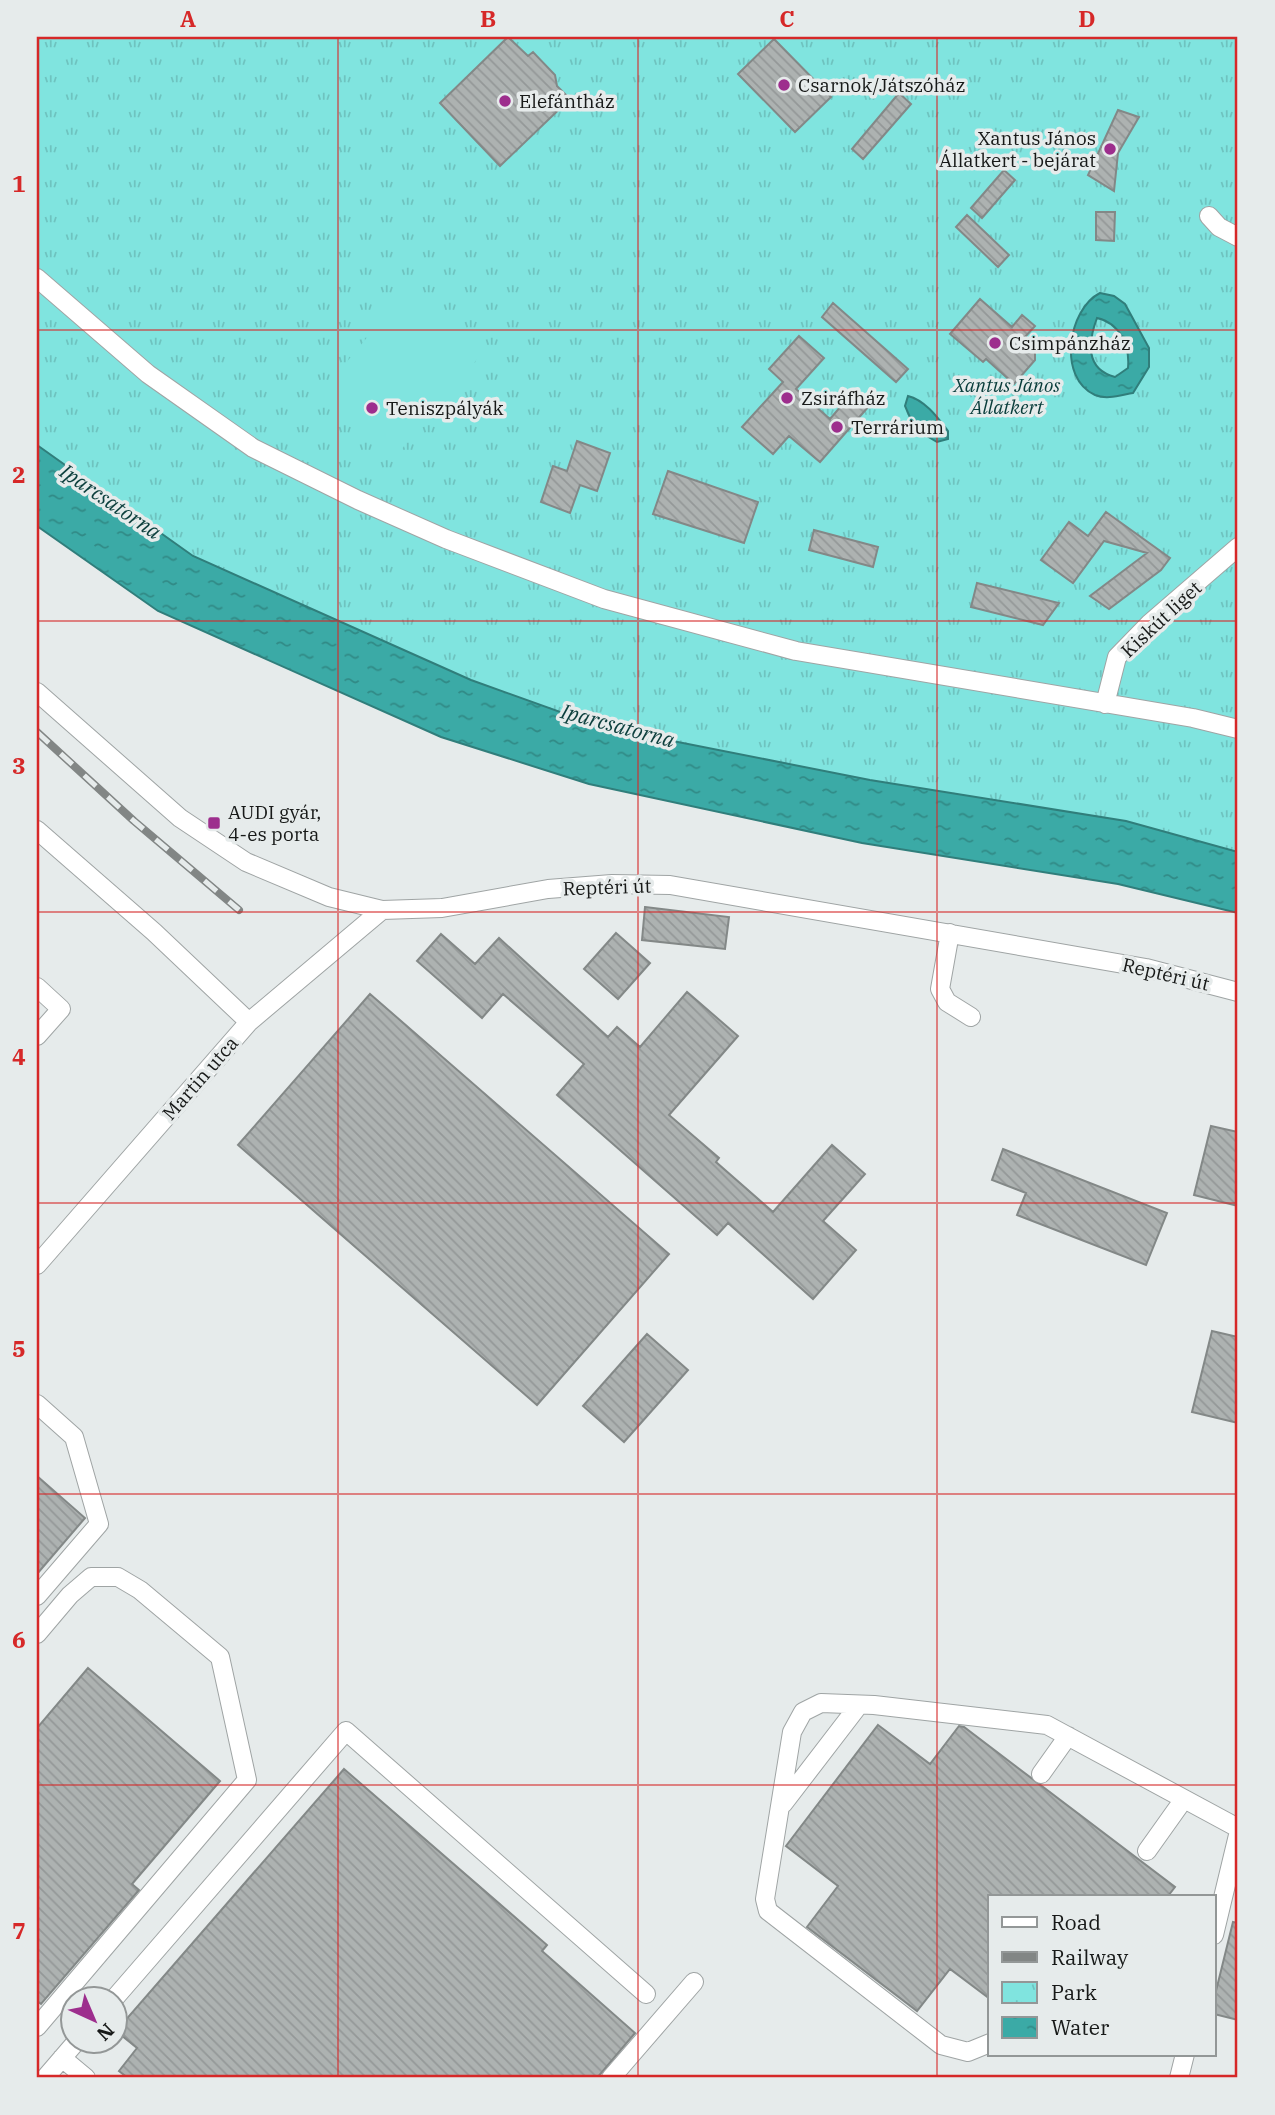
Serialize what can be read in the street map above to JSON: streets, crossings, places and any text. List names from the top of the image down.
{
  "streets": {
    "street": ["Kiskút liget", "Reptéri út", "Martin utca"]
  },
  "crossings": [
    ["Reptéri út", "Martin utca"]
  ],
  "water": ["Iparcsatorna"],
  "parks": ["Xantus János Állatkert"],
  "places": {
    "other": [
      "Csarnok/Játszóház",
      "Elefántház",
      "Xantus János Állatkert - bejárat",
      "Csimpánzház",
      "Zsiráfház",
      "Teniszpályák",
      "Terrárium"
    ],
    "transit": ["AUDI gyár, 4-es porta"]
  },
  "legend": [
    "Road",
    "Railway",
    "Park",
    "Water"
  ],
  "north": "bottom right",
  "grid": {
    "columns": [
      "A",
      "B",
      "C",
      "D"
    ],
    "rows": [
      "1",
      "2",
      "3",
      "4",
      "5",
      "6",
      "7"
    ]
  }
}
